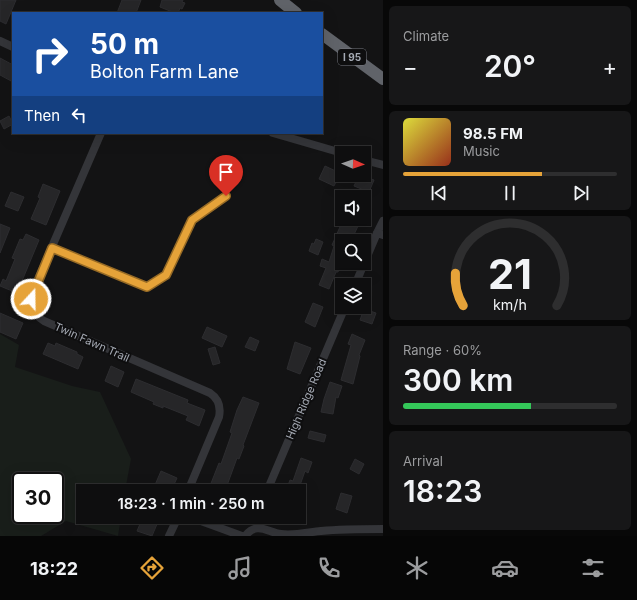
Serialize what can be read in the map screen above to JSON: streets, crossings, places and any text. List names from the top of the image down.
{
  "streets": {
    "highway": ["I 95"],
    "street": ["Twin Fawn Trail", "High Ridge Road"]
  },
  "north": "right",
  "page": {
    "tile": [
      "Climate",
      ["Range · 60%", "300 km"],
      ["Arrival", "18:23"]
    ],
    "turn": ["50 m", "Bolton Farm Lane"],
    "heat": ["−", "20°", "+"],
    "then": "Then",
    "song": ["98.5 FM", "Music"],
    "limit": "30",
    "trip": "18:23 · 1 min · 250 m",
    "tabs": "18:22",
    "gauge": ["21", "km/h"]
  }
}
